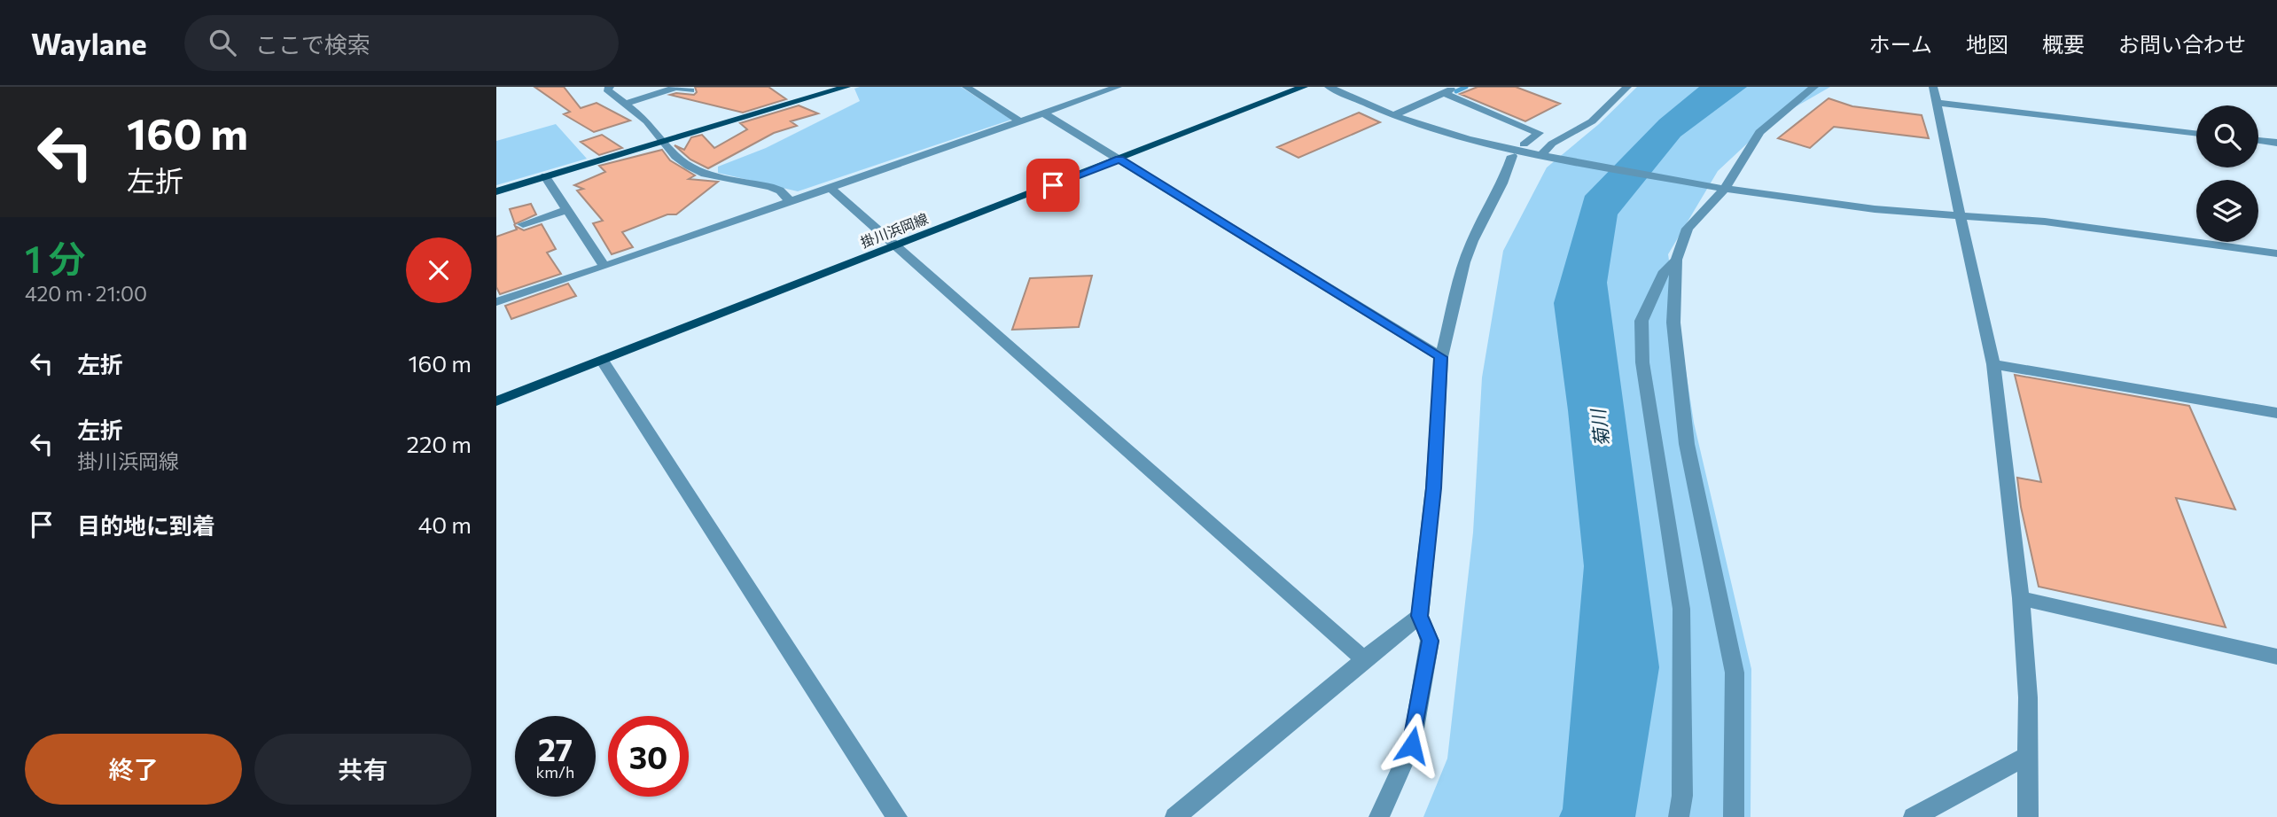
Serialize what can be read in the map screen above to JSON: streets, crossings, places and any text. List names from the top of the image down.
{
  "streets": {
    "main road": ["掛川浜岡線"]
  },
  "water": ["菊川"],
  "page": {
    "header": "Waylane",
    "search": "ここで検索",
    "nav": [
      "ホーム",
      "地図",
      "概要",
      "お問い合わせ"
    ],
    "turn": ["160 m", "左折"],
    "heading": ["1 分", "420 m · 21:00"],
    "list": [
      {
        "name": "左折",
        "value": "160 m"
      },
      {
        "name": "左折",
        "note": "掛川浜岡線",
        "value": "220 m"
      },
      {
        "name": "目的地に到着",
        "value": "40 m"
      }
    ],
    "speed": "27 km/h",
    "limit": "30",
    "buttons": ["終了", "共有"]
  }
}
